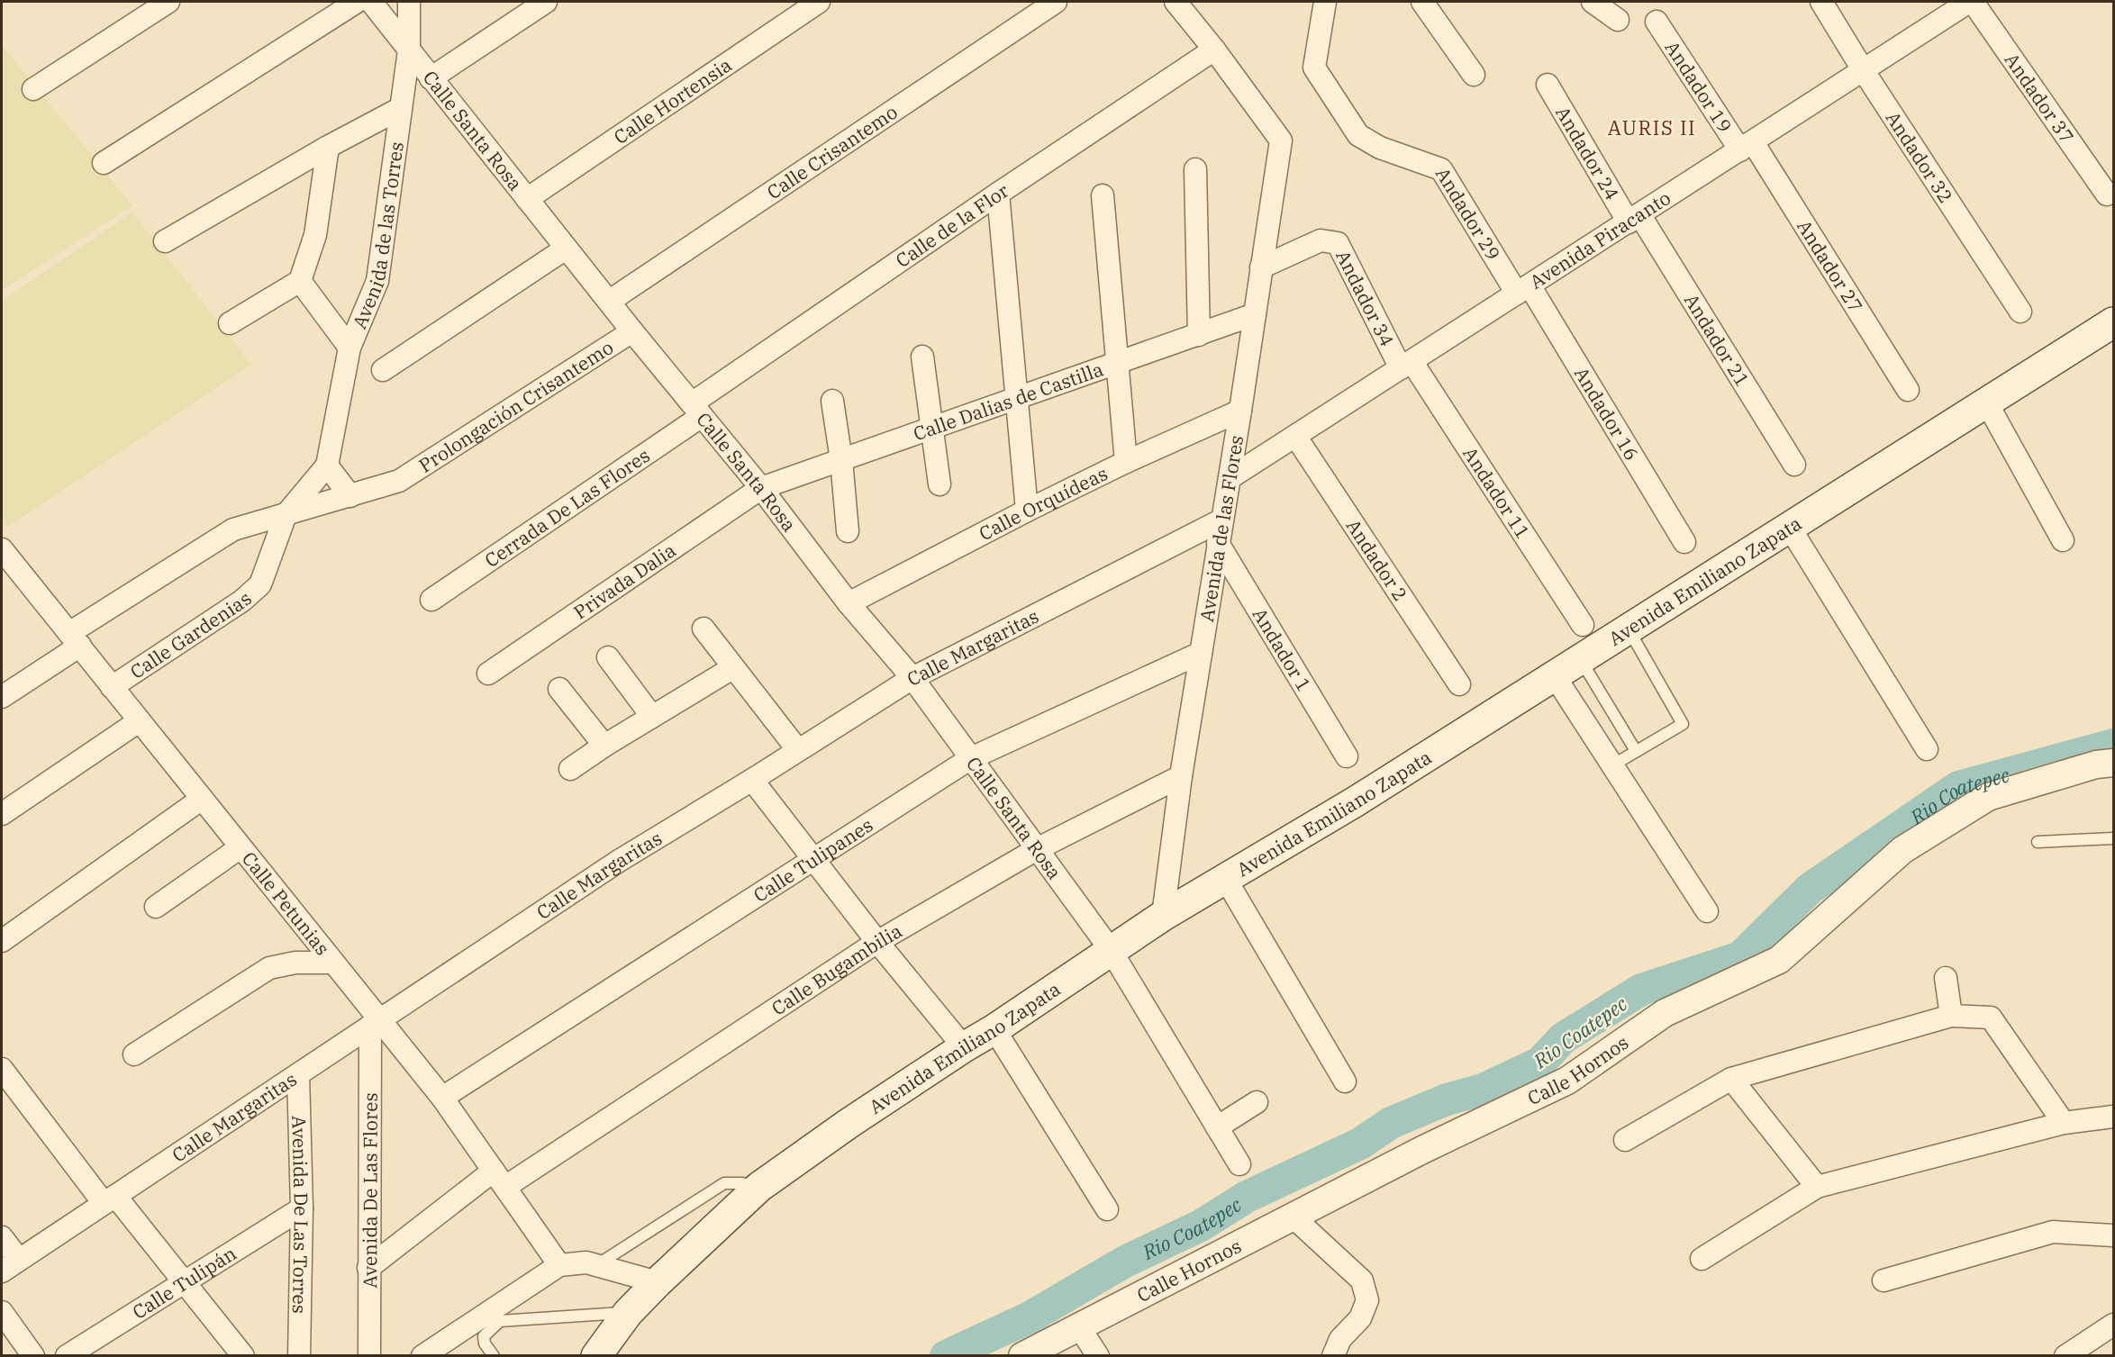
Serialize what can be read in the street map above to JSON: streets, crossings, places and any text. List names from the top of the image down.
{
  "streets": {
    "main road": ["Avenida Emiliano Zapata"],
    "street": [
      "Andador 19",
      "Andador 37",
      "Calle Hortensia",
      "Calle Santa Rosa",
      "Calle Crisantemo",
      "Andador 24",
      "Andador 32",
      "Andador 29",
      "Calle de la Flor",
      "Avenida de las Torres",
      "Avenida Piracanto",
      "Andador 27",
      "Andador 34",
      "Andador 21",
      "Calle Dalias de Castilla",
      "Prolongación Crisantemo",
      "Andador 16",
      "Andador 11",
      "Calle Orquídeas",
      "Cerrada De Las Flores",
      "Avenida de las Flores",
      "Andador 2",
      "Privada Dalia",
      "Calle Gardenias",
      "Calle Margaritas",
      "Andador 1",
      "Calle Tulipanes",
      "Calle Petunias",
      "Calle Bugambilia",
      "Calle Hornos",
      "Avenida De Las Flores",
      "Avenida De Las Torres",
      "Calle Tulipán"
    ]
  },
  "crossings": [
    ["Andador 19", "Avenida Piracanto"],
    ["Andador 19", "Andador 27"],
    ["Andador 37", "Avenida Piracanto"],
    ["Calle Hortensia", "Calle Santa Rosa"],
    ["Calle Santa Rosa", "Calle Crisantemo"],
    ["Calle Santa Rosa", "Calle de la Flor"],
    ["Calle Santa Rosa", "Avenida de las Torres"],
    ["Calle Santa Rosa", "Calle Dalias de Castilla"],
    ["Calle Santa Rosa", "Prolongación Crisantemo"],
    ["Calle Santa Rosa", "Calle Orquídeas"],
    ["Calle Santa Rosa", "Cerrada De Las Flores"],
    ["Calle Santa Rosa", "Privada Dalia"],
    ["Calle Santa Rosa", "Avenida Emiliano Zapata"],
    ["Calle Santa Rosa", "Calle Margaritas"],
    ["Calle Santa Rosa", "Calle Tulipanes"],
    ["Calle Santa Rosa", "Calle Bugambilia"],
    ["Andador 24", "Avenida Piracanto"],
    ["Andador 24", "Andador 21"],
    ["Andador 32", "Avenida Piracanto"],
    ["Andador 29", "Avenida Piracanto"],
    ["Andador 29", "Andador 16"],
    ["Calle de la Flor", "Cerrada De Las Flores"],
    ["Calle de la Flor", "Avenida de las Flores"],
    ["Avenida de las Torres", "Calle Gardenias"],
    ["Avenida Piracanto", "Andador 27"],
    ["Avenida Piracanto", "Andador 34"],
    ["Avenida Piracanto", "Andador 21"],
    ["Avenida Piracanto", "Andador 16"],
    ["Avenida Piracanto", "Andador 11"],
    ["Avenida Piracanto", "Avenida de las Flores"],
    ["Avenida Piracanto", "Andador 2"],
    ["Andador 34", "Andador 11"],
    ["Andador 34", "Avenida de las Flores"],
    ["Calle Dalias de Castilla", "Avenida de las Flores"],
    ["Calle Dalias de Castilla", "Privada Dalia"],
    ["Prolongación Crisantemo", "Calle Gardenias"],
    ["Prolongación Crisantemo", "Calle Petunias"],
    ["Calle Orquídeas", "Avenida de las Flores"],
    ["Avenida de las Flores", "Avenida Emiliano Zapata"],
    ["Avenida de las Flores", "Calle Margaritas"],
    ["Avenida de las Flores", "Andador 1"],
    ["Avenida de las Flores", "Calle Tulipanes"],
    ["Avenida de las Flores", "Calle Bugambilia"],
    ["Calle Gardenias", "Calle Petunias"],
    ["Calle Margaritas", "Calle Petunias"],
    ["Calle Margaritas", "Avenida De Las Flores"],
    ["Calle Margaritas", "Avenida De Las Torres"],
    ["Calle Tulipanes", "Calle Petunias"],
    ["Calle Petunias", "Calle Bugambilia"],
    ["Calle Petunias", "Avenida De Las Flores"],
    ["Calle Bugambilia", "Avenida De Las Flores"],
    ["Avenida De Las Torres", "Calle Tulipán"]
  ],
  "districts": ["AURIS II"],
  "water": ["Rio Coatepec"]
}
